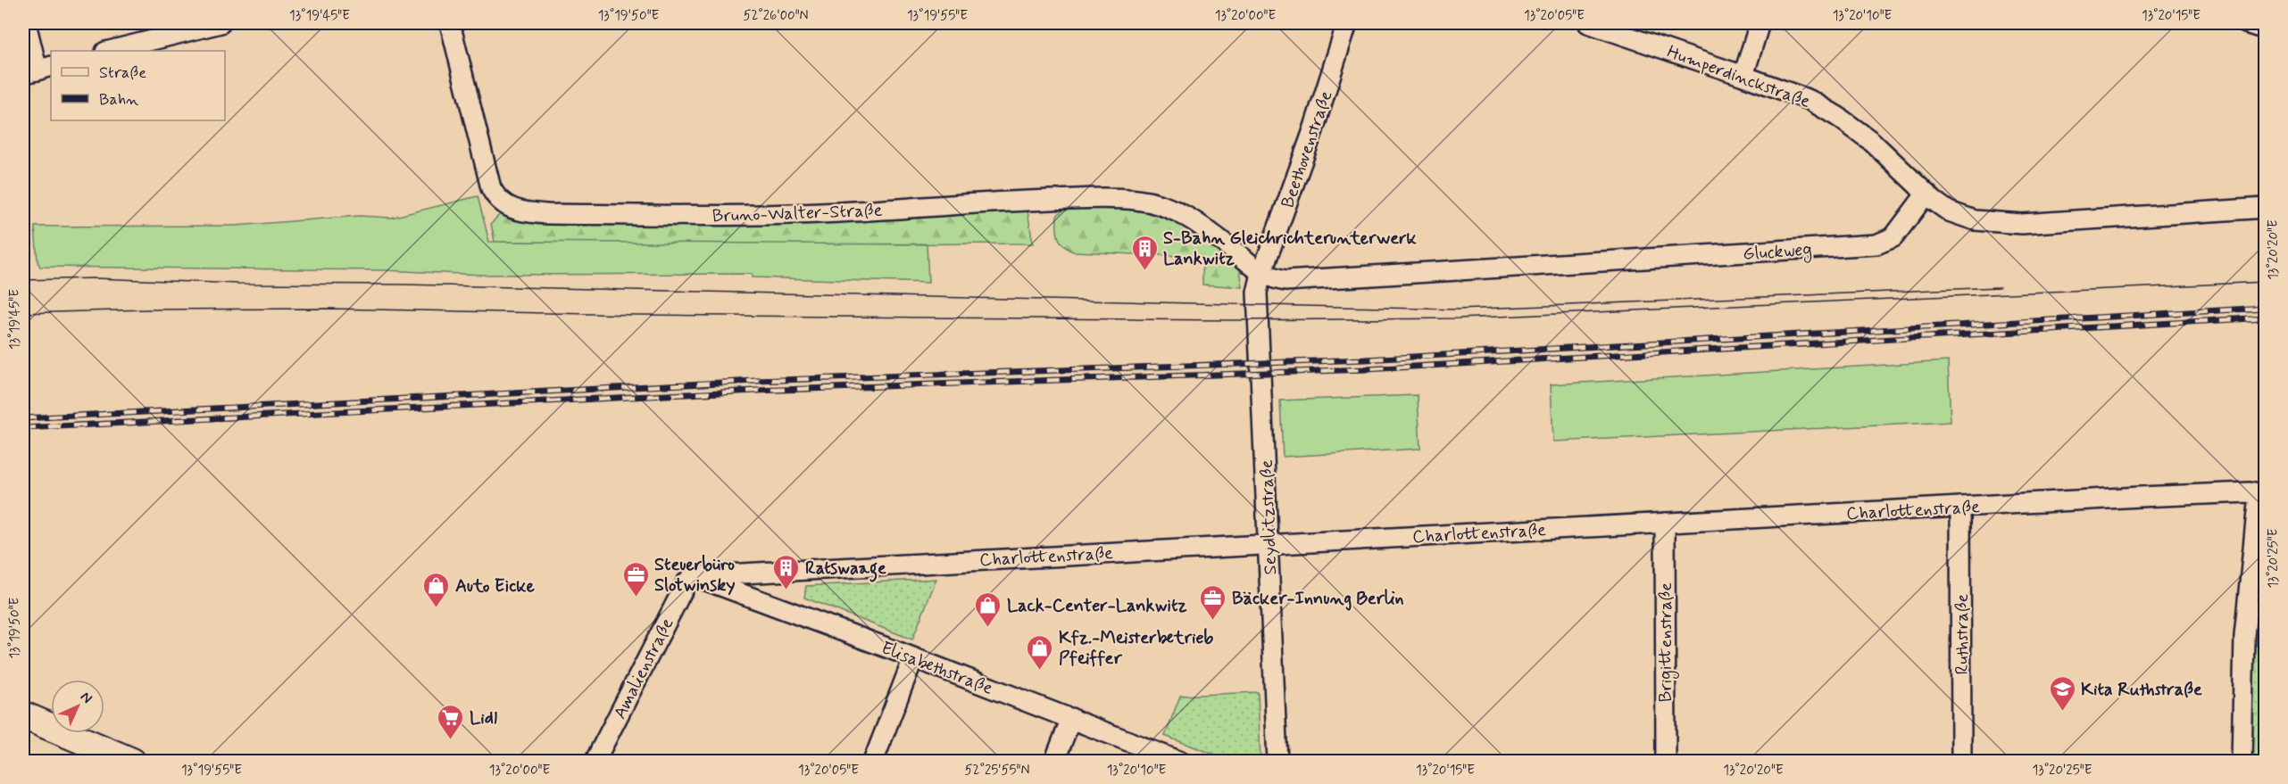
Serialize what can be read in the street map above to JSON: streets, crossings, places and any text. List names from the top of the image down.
{
  "streets": {
    "street": [
      "Humperdinckstraße",
      "Beethovenstraße",
      "Bruno-Walter-Straße",
      "Gluckweg",
      "Charlottenstraße",
      "Seydlitzstraße",
      "Ruthstraße",
      "Brigittenstraße",
      "Elisabethstraße",
      "Amalienstraße"
    ]
  },
  "crossings": [
    ["Humperdinckstraße", "Gluckweg"],
    ["Beethovenstraße", "Bruno-Walter-Straße"],
    ["Beethovenstraße", "Gluckweg"],
    ["Beethovenstraße", "Seydlitzstraße"],
    ["Bruno-Walter-Straße", "Gluckweg"],
    ["Bruno-Walter-Straße", "Seydlitzstraße"],
    ["Gluckweg", "Seydlitzstraße"],
    ["Charlottenstraße", "Seydlitzstraße"],
    ["Charlottenstraße", "Ruthstraße"],
    ["Charlottenstraße", "Brigittenstraße"],
    ["Charlottenstraße", "Elisabethstraße"],
    ["Charlottenstraße", "Amalienstraße"],
    ["Elisabethstraße", "Amalienstraße"]
  ],
  "places": {
    "building": ["S-Bahn Gleichrichterunterwerk Lankwitz", "Ratswaage"],
    "office": ["Steuerbüro Slotwinsky", "Bäcker-Innung Berlin"],
    "shop": ["Auto Eicke", "Lack-Center-Lankwitz", "Kfz.-Meisterbetrieb Pfeiffer"],
    "school or university": ["Kita Ruthstraße"],
    "supermarket": ["Lidl"]
  },
  "legend": ["Straße", "Bahn"],
  "north": "top right",
  "coordinates": [
    "13°19'45\"E",
    "13°19'50\"E",
    "52°26'00\"N",
    "13°19'55\"E",
    "13°20'00\"E",
    "13°20'05\"E",
    "13°20'10\"E",
    "13°20'15\"E",
    "13°20'20\"E",
    "13°20'25\"E",
    "52°25'55\"N"
  ]
}
